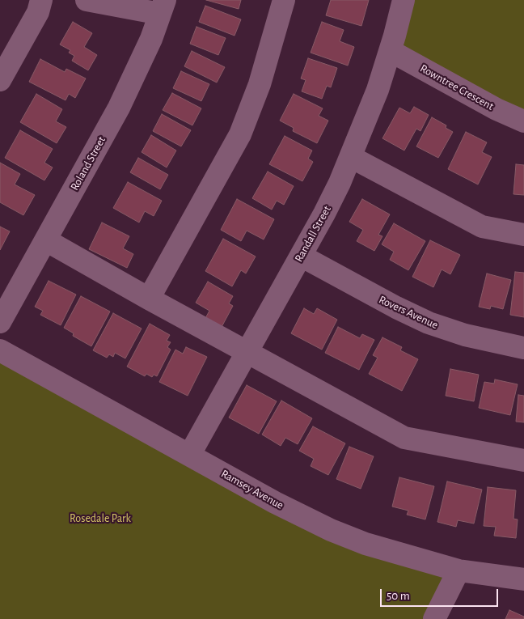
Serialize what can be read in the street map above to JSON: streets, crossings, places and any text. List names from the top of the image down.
{
  "streets": {
    "street": [
      "Rowntree Crescent",
      "Roland Street",
      "Randall Street",
      "Rovers Avenue",
      "Ramsey Avenue"
    ]
  },
  "crossings": [
    ["Rowntree Crescent", "Randall Street"],
    ["Randall Street", "Rovers Avenue"],
    ["Randall Street", "Ramsey Avenue"]
  ],
  "parks": ["Rosedale Park"],
  "scale_bar": "50 m"
}
